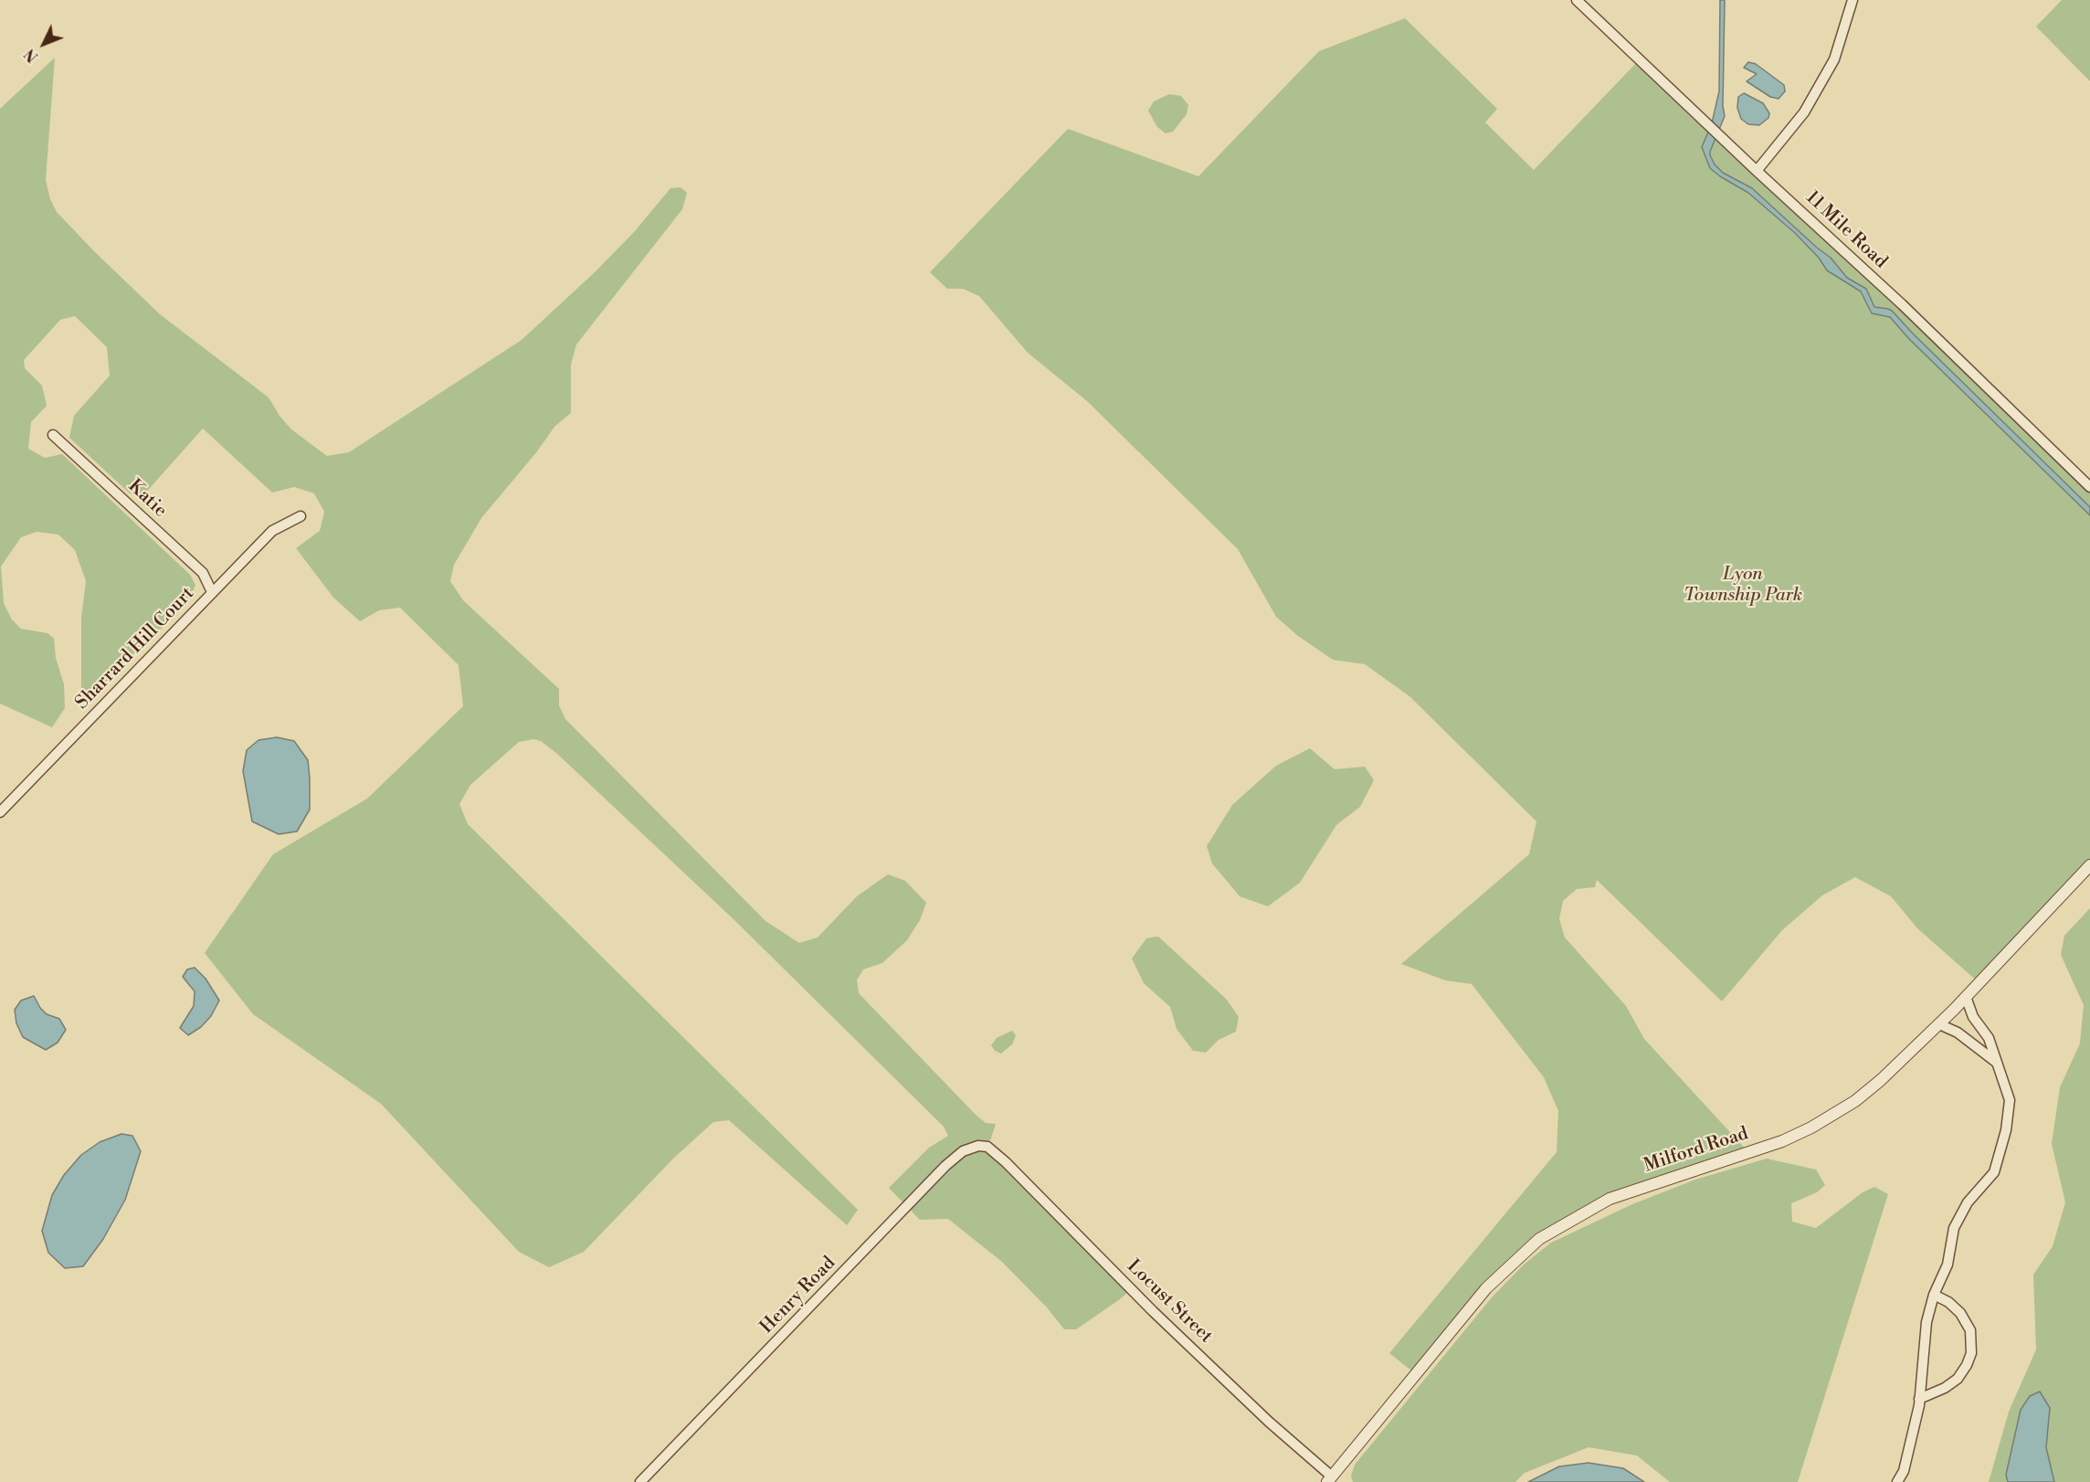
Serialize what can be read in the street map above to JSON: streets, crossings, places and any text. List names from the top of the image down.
{
  "streets": {
    "street": [
      "11 Mile Road",
      "Katie",
      "Sharrard Hill Court",
      "Milford Road",
      "Henry Road",
      "Locust Street"
    ]
  },
  "crossings": [
    ["Katie", "Sharrard Hill Court"],
    ["Milford Road", "Locust Street"],
    ["Henry Road", "Locust Street"]
  ],
  "parks": ["Lyon Township Park"],
  "north": "bottom left"
}
